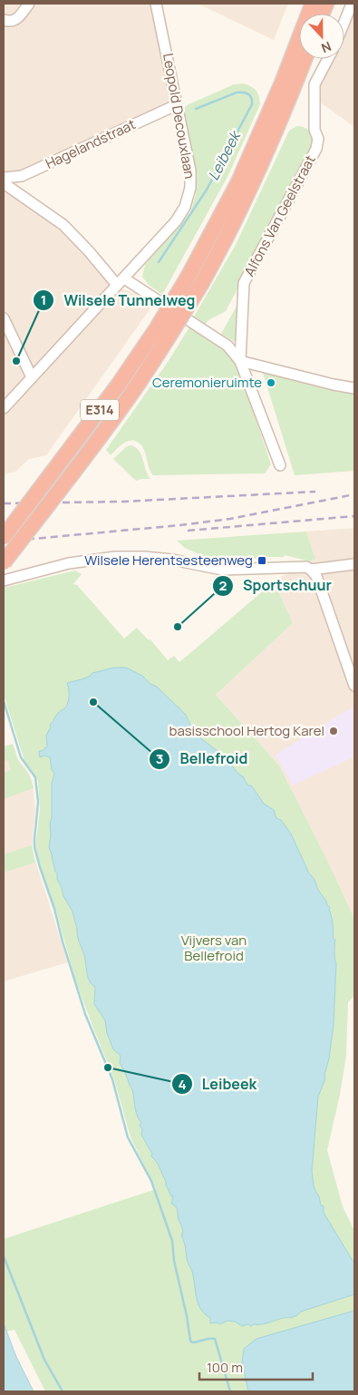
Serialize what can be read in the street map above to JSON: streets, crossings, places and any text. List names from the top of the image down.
{
  "streets": {
    "highway": ["E314"],
    "street": ["Leopold Decouxlaan", "Hagelandstraat", "Alfons Van Geelstraat"]
  },
  "crossings": [
    ["Leopold Decouxlaan", "Hagelandstraat"]
  ],
  "water": ["Leibeek"],
  "parks": ["Vijvers van Bellefroid"],
  "places": {
    "other": [
      "Wilsele Tunnelweg",
      "Ceremonieruimte",
      "Sportschuur",
      "Bellefroid",
      "basisschool Hertog Karel",
      "Leibeek"
    ],
    "transit": ["Wilsele Herentsesteenweg"]
  },
  "scale_bar": "100 m",
  "north": "bottom"
}
